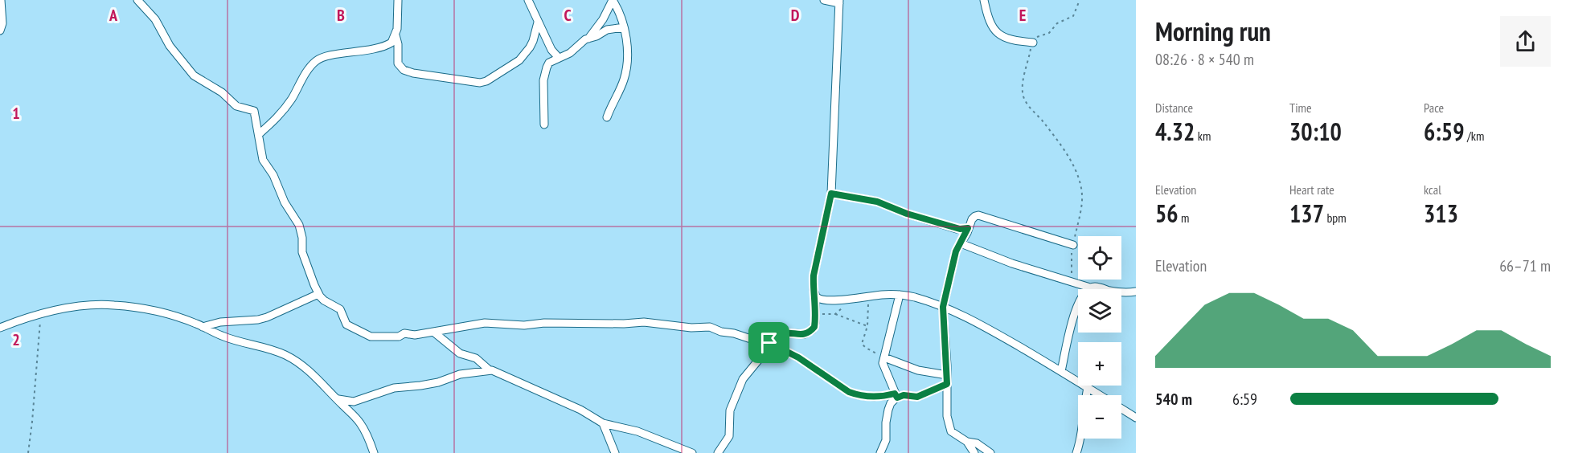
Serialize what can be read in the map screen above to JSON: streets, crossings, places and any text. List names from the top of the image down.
{
  "page": {
    "heading": ["Morning run", "08:26 · 8 × 540 m"],
    "stats": [
      ["Distance", "4.32 km"],
      ["Time", "30:10"],
      ["Pace", "6:59 /km"],
      ["Elevation", "56 m"],
      ["Heart rate", "137 bpm"],
      ["kcal", "313"]
    ],
    "map_buttons": ["+", "−"],
    "chart": ["Elevation", "66–71 m"],
    "list": [
      {
        "name": "540 m",
        "note": "6:59"
      }
    ]
  },
  "grid": {
    "columns": [
      "A",
      "B",
      "C",
      "D",
      "E"
    ],
    "rows": ["1", "2"]
  }
}
